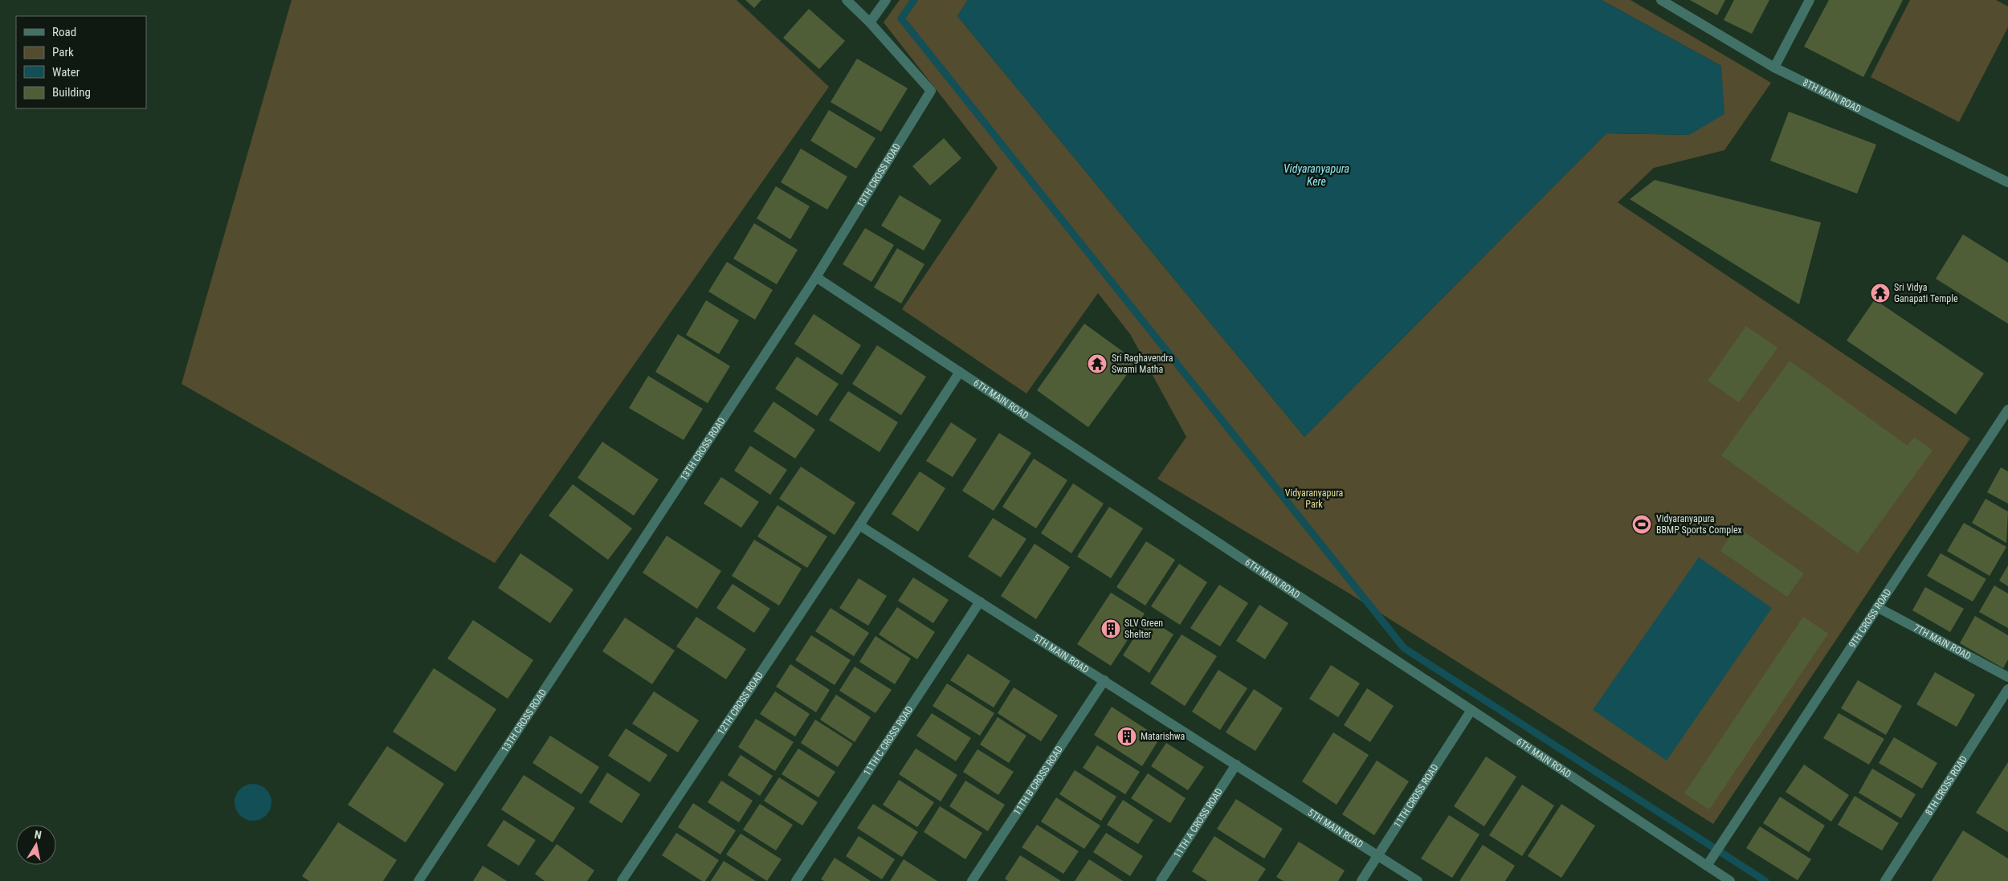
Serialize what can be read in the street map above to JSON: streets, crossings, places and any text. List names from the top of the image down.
{
  "streets": {
    "street": [
      "8TH MAIN ROAD",
      "13TH CROSS ROAD",
      "6TH MAIN ROAD",
      "9TH CROSS ROAD",
      "7TH MAIN ROAD",
      "5TH MAIN ROAD",
      "12TH CROSS ROAD",
      "11TH C CROSS ROAD",
      "11TH B CROSS ROAD",
      "8TH CROSS ROAD",
      "11TH CROSS ROAD",
      "11TH A CROSS ROAD"
    ]
  },
  "crossings": [
    ["13TH CROSS ROAD", "6TH MAIN ROAD"],
    ["6TH MAIN ROAD", "9TH CROSS ROAD"],
    ["6TH MAIN ROAD", "11TH CROSS ROAD"],
    ["9TH CROSS ROAD", "7TH MAIN ROAD"],
    ["5TH MAIN ROAD", "12TH CROSS ROAD"],
    ["5TH MAIN ROAD", "11TH C CROSS ROAD"],
    ["5TH MAIN ROAD", "11TH B CROSS ROAD"],
    ["5TH MAIN ROAD", "11TH CROSS ROAD"],
    ["5TH MAIN ROAD", "11TH A CROSS ROAD"]
  ],
  "water": ["Vidyaranyapura Kere"],
  "parks": ["Vidyaranyapura Park"],
  "places": {
    "temple": ["Sri Vidya Ganapati Temple", "Sri Raghavendra Swami Matha"],
    "sports": ["Vidyaranyapura BBMP Sports Complex"],
    "building": ["SLV Green Shelter", "Matarishwa"]
  },
  "legend": [
    "Road",
    "Park",
    "Water",
    "Building"
  ],
  "north": "top"
}
